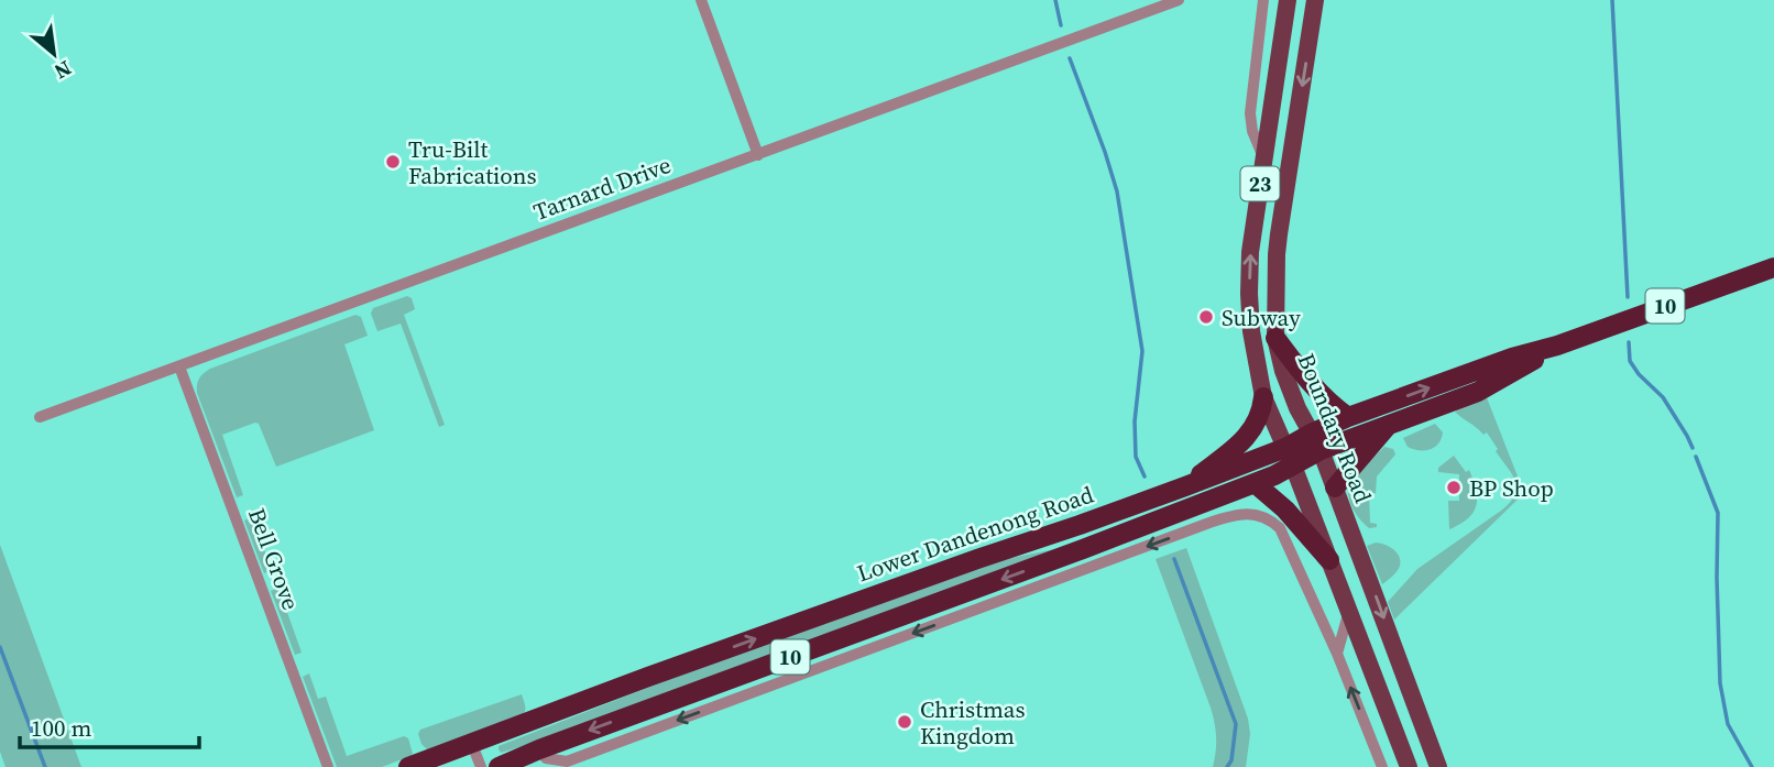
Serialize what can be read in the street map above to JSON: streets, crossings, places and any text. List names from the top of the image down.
{
  "streets": {
    "highway": ["10", "Lower Dandenong Road"],
    "main road": ["23", "Boundary Road"],
    "street": ["Tarnard Drive", "Bell Grove"]
  },
  "crossings": [
    ["23", "Lower Dandenong Road"],
    ["Tarnard Drive", "Bell Grove"],
    ["Boundary Road", "Lower Dandenong Road"]
  ],
  "places": [
    "Tru-Bilt Fabrications",
    "Subway",
    "BP Shop",
    "Christmas Kingdom"
  ],
  "scale_bar": "100 m",
  "north": "bottom right"
}
